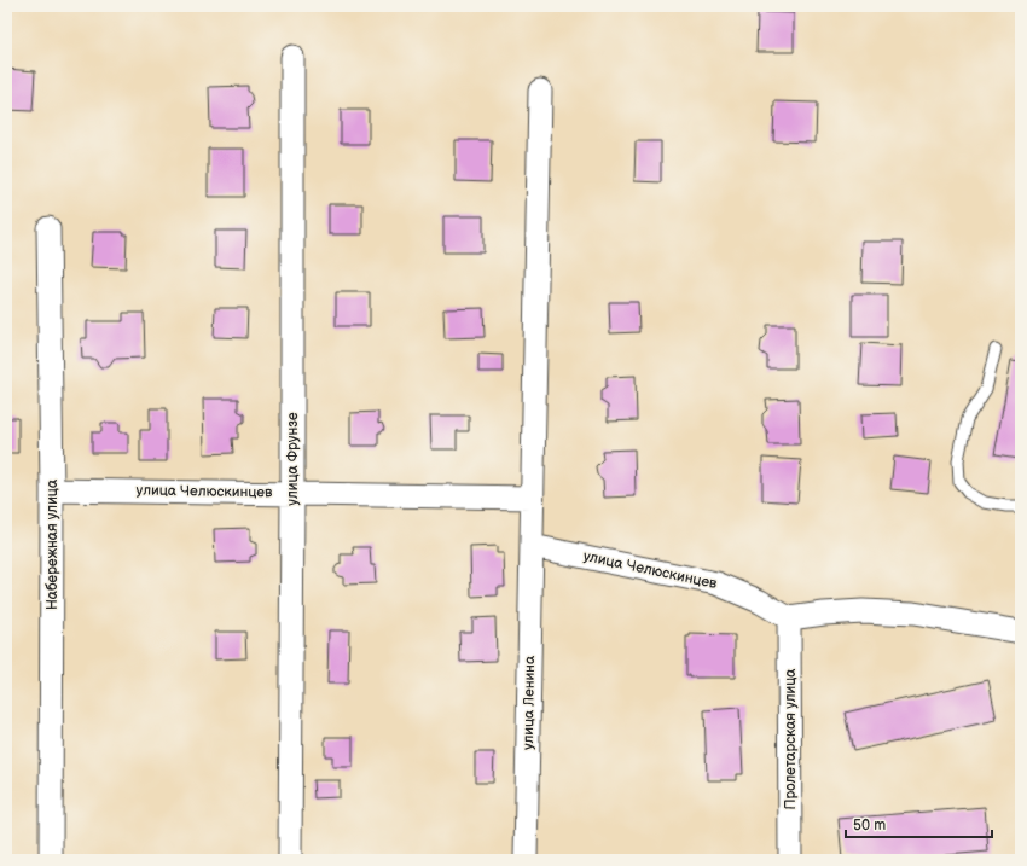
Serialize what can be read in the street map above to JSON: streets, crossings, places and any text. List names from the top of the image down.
{
  "streets": {
    "street": [
      "улица Фрунзе",
      "улица Челюскинцев",
      "Набережная улица",
      "улица Ленина",
      "Пролетарская улица"
    ]
  },
  "crossings": [
    ["улица Фрунзе", "улица Челюскинцев"],
    ["улица Челюскинцев", "Набережная улица"],
    ["улица Челюскинцев", "улица Ленина"],
    ["улица Челюскинцев", "Пролетарская улица"]
  ],
  "scale_bar": "50 m"
}
